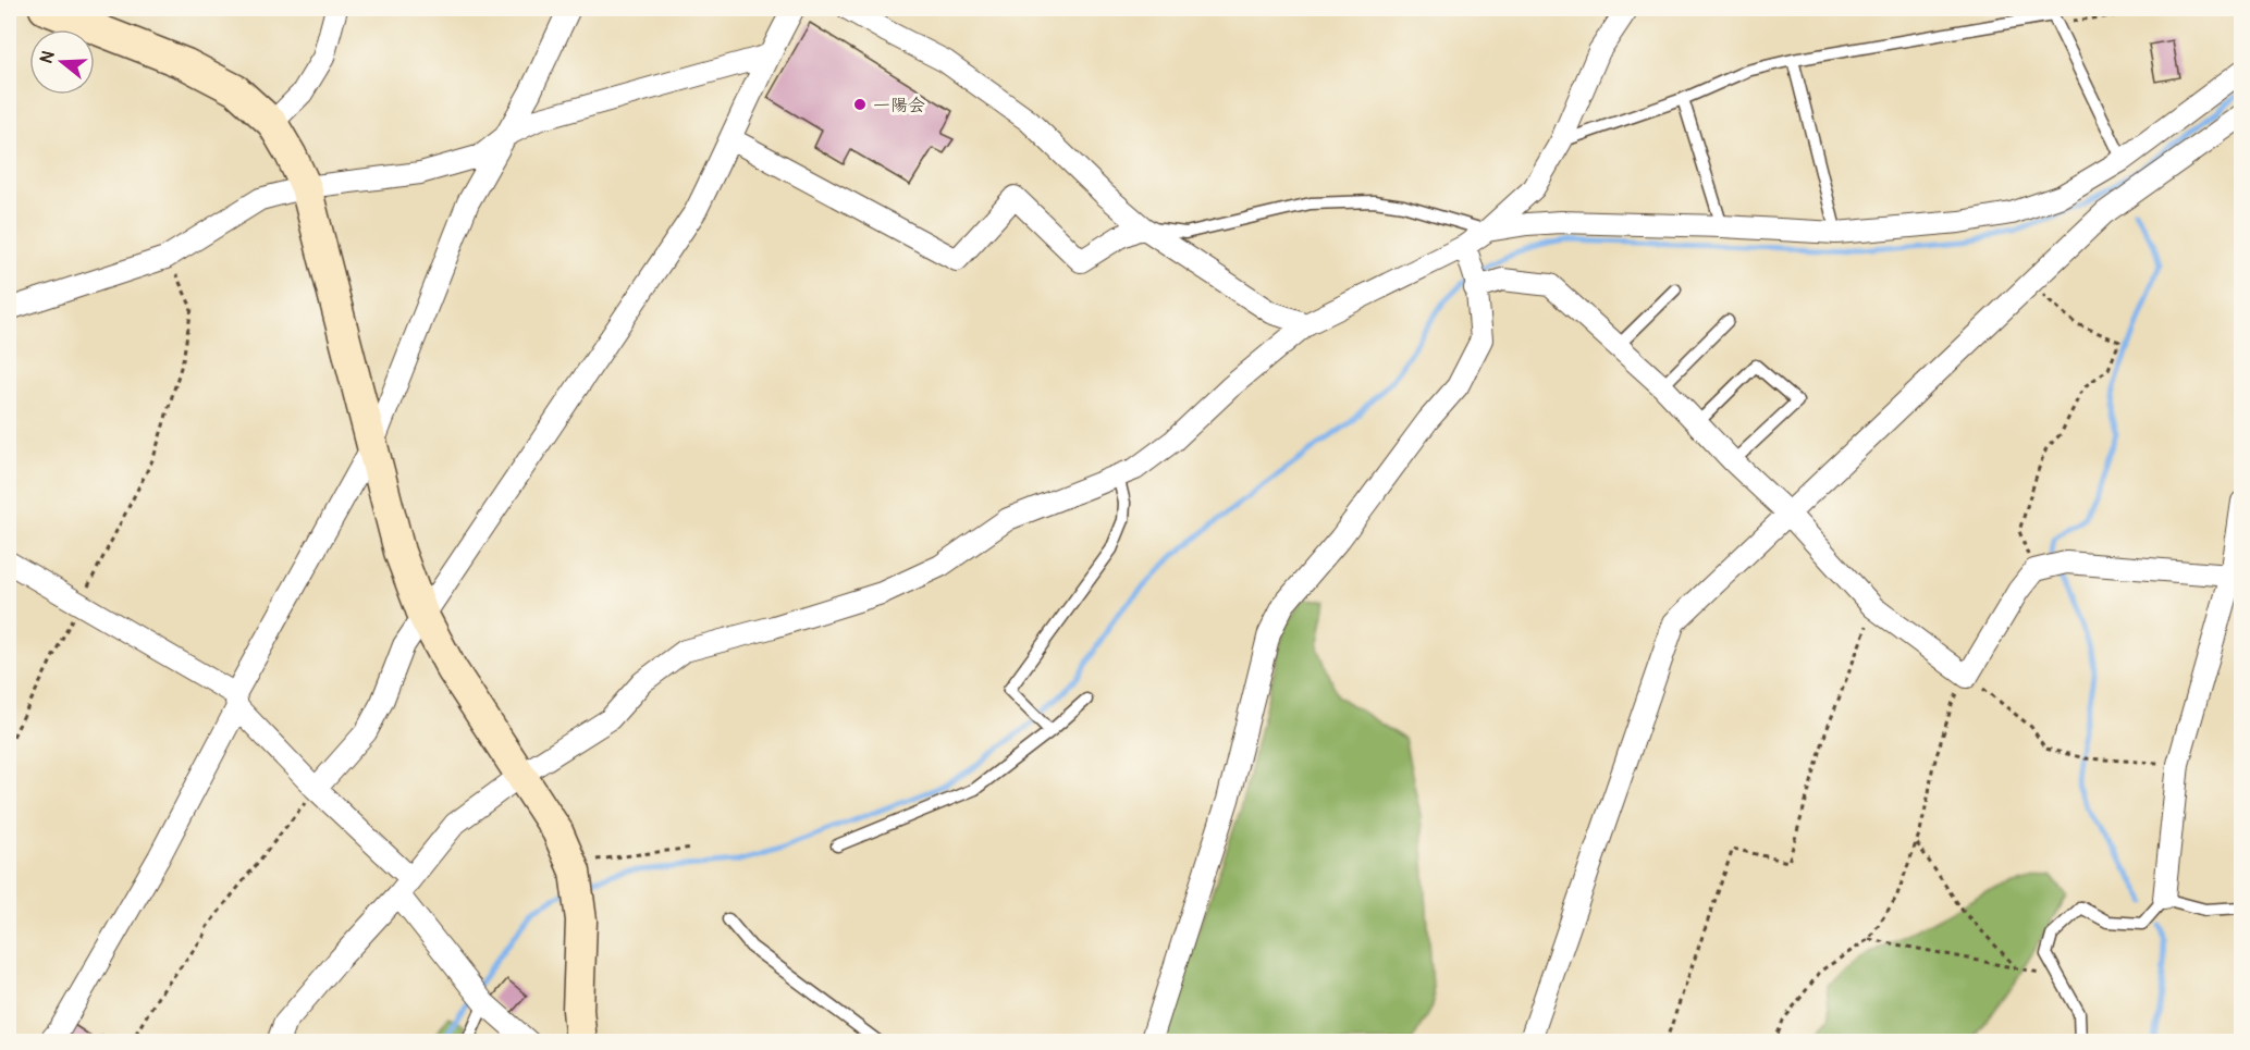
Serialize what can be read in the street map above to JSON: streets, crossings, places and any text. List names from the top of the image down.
{
  "places": ["一陽会"],
  "north": "left"
}
